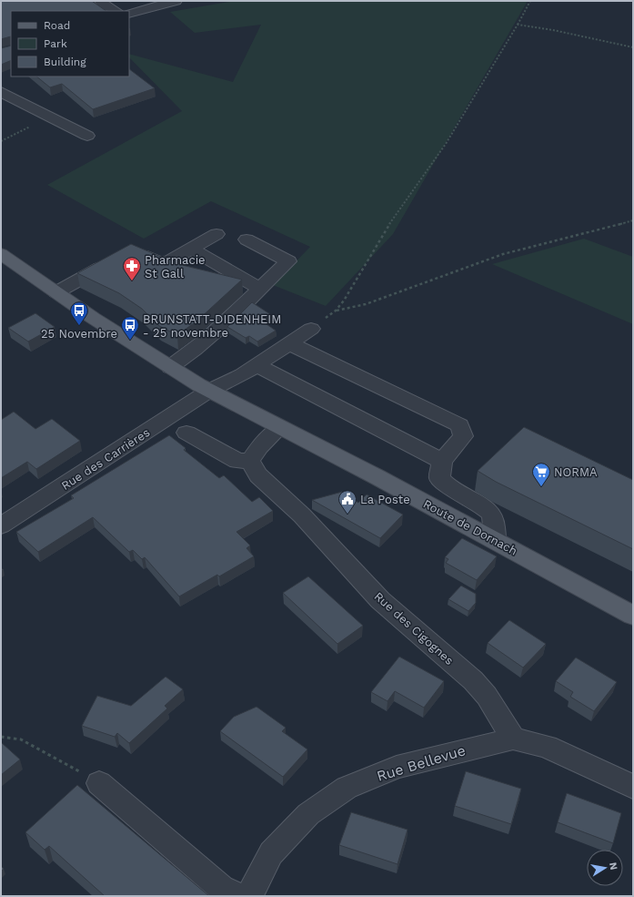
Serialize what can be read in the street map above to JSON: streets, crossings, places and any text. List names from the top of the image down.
{
  "streets": {
    "main road": ["Route de Dornach"],
    "street": ["Rue des Carrières", "Rue des Cigognes", "Rue Bellevue"]
  },
  "crossings": [
    ["Rue des Carrières", "Route de Dornach"],
    ["Rue des Cigognes", "Rue Bellevue"]
  ],
  "places": {
    "pharmacy": ["Pharmacie St Gall"],
    "bus stop": ["25 Novembre", "BRUNSTATT-DIDENHEIM - 25 novembre"],
    "supermarket": ["NORMA"],
    "public building": ["La Poste"]
  },
  "legend": ["Road", "Park", "Building"],
  "north": "right"
}
